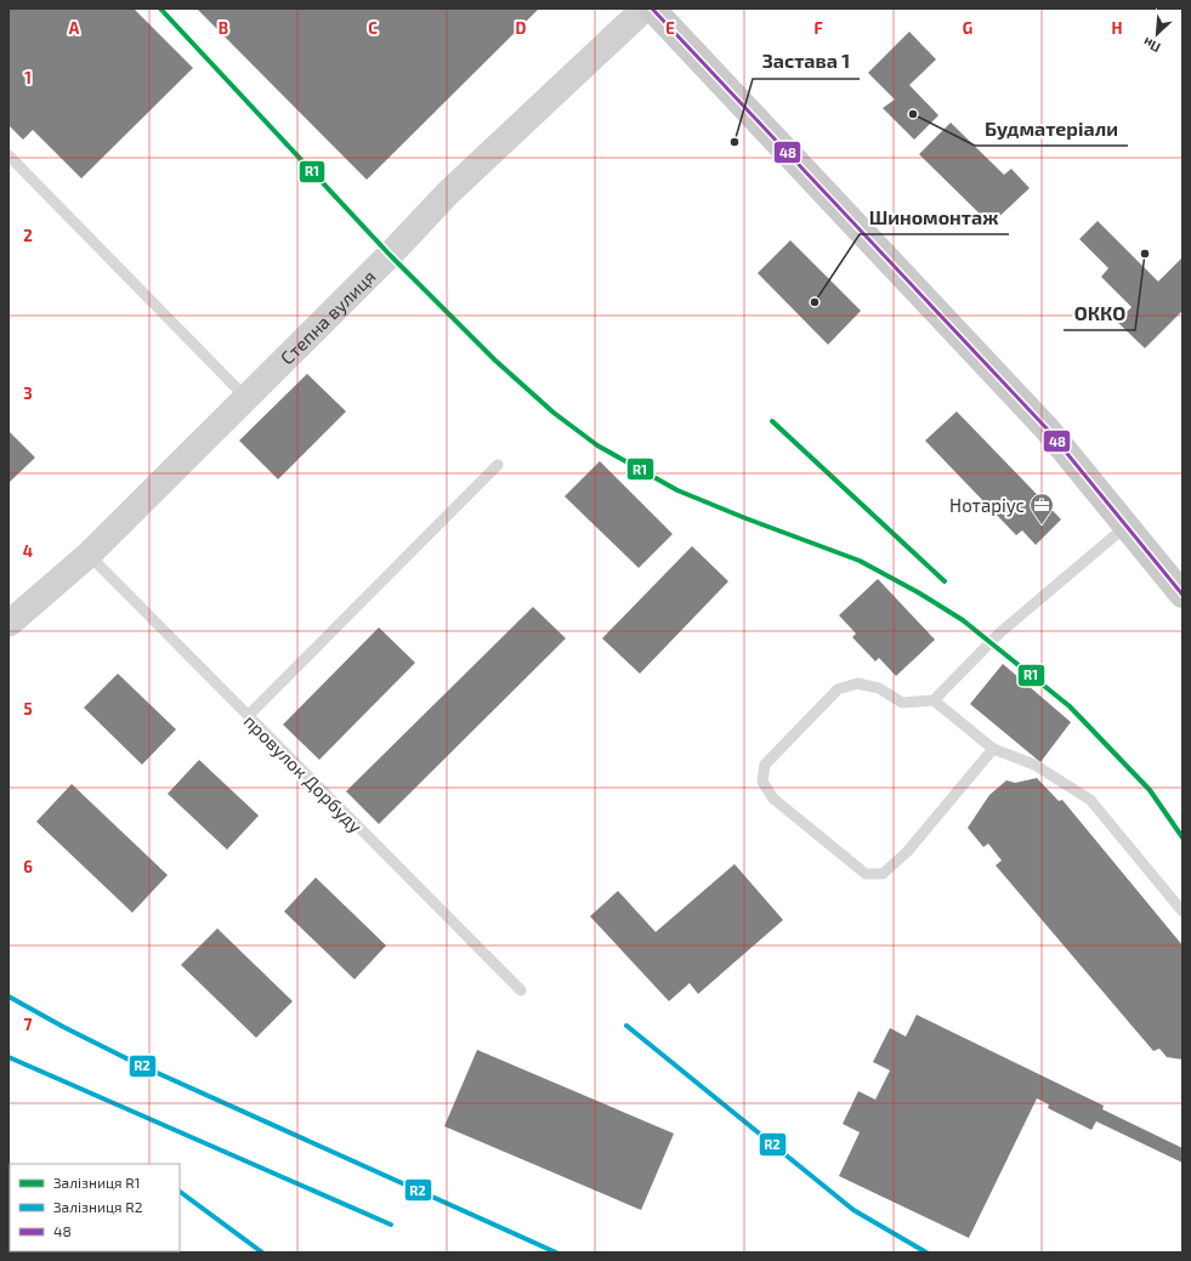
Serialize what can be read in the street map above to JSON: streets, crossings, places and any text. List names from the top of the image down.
{
  "streets": {
    "main road": ["Степна вулиця"],
    "lane": ["провулок Дорбуду"]
  },
  "crossings": [
    ["Степна вулиця", "провулок Дорбуду"]
  ],
  "places": {
    "other": [
      "Будматеріали",
      "Застава 1",
      "ОККО",
      "Шиномонтаж"
    ],
    "office": ["Нотаріус"]
  },
  "lines": ["rail line R1", "transit line 48", "rail line R2"],
  "legend": ["Залізниця R1", "Залізниця R2", "48"],
  "north": "bottom left",
  "grid": {
    "columns": [
      "A",
      "B",
      "C",
      "D",
      "E",
      "F",
      "G",
      "H"
    ],
    "rows": [
      "1",
      "2",
      "3",
      "4",
      "5",
      "6",
      "7"
    ]
  }
}
